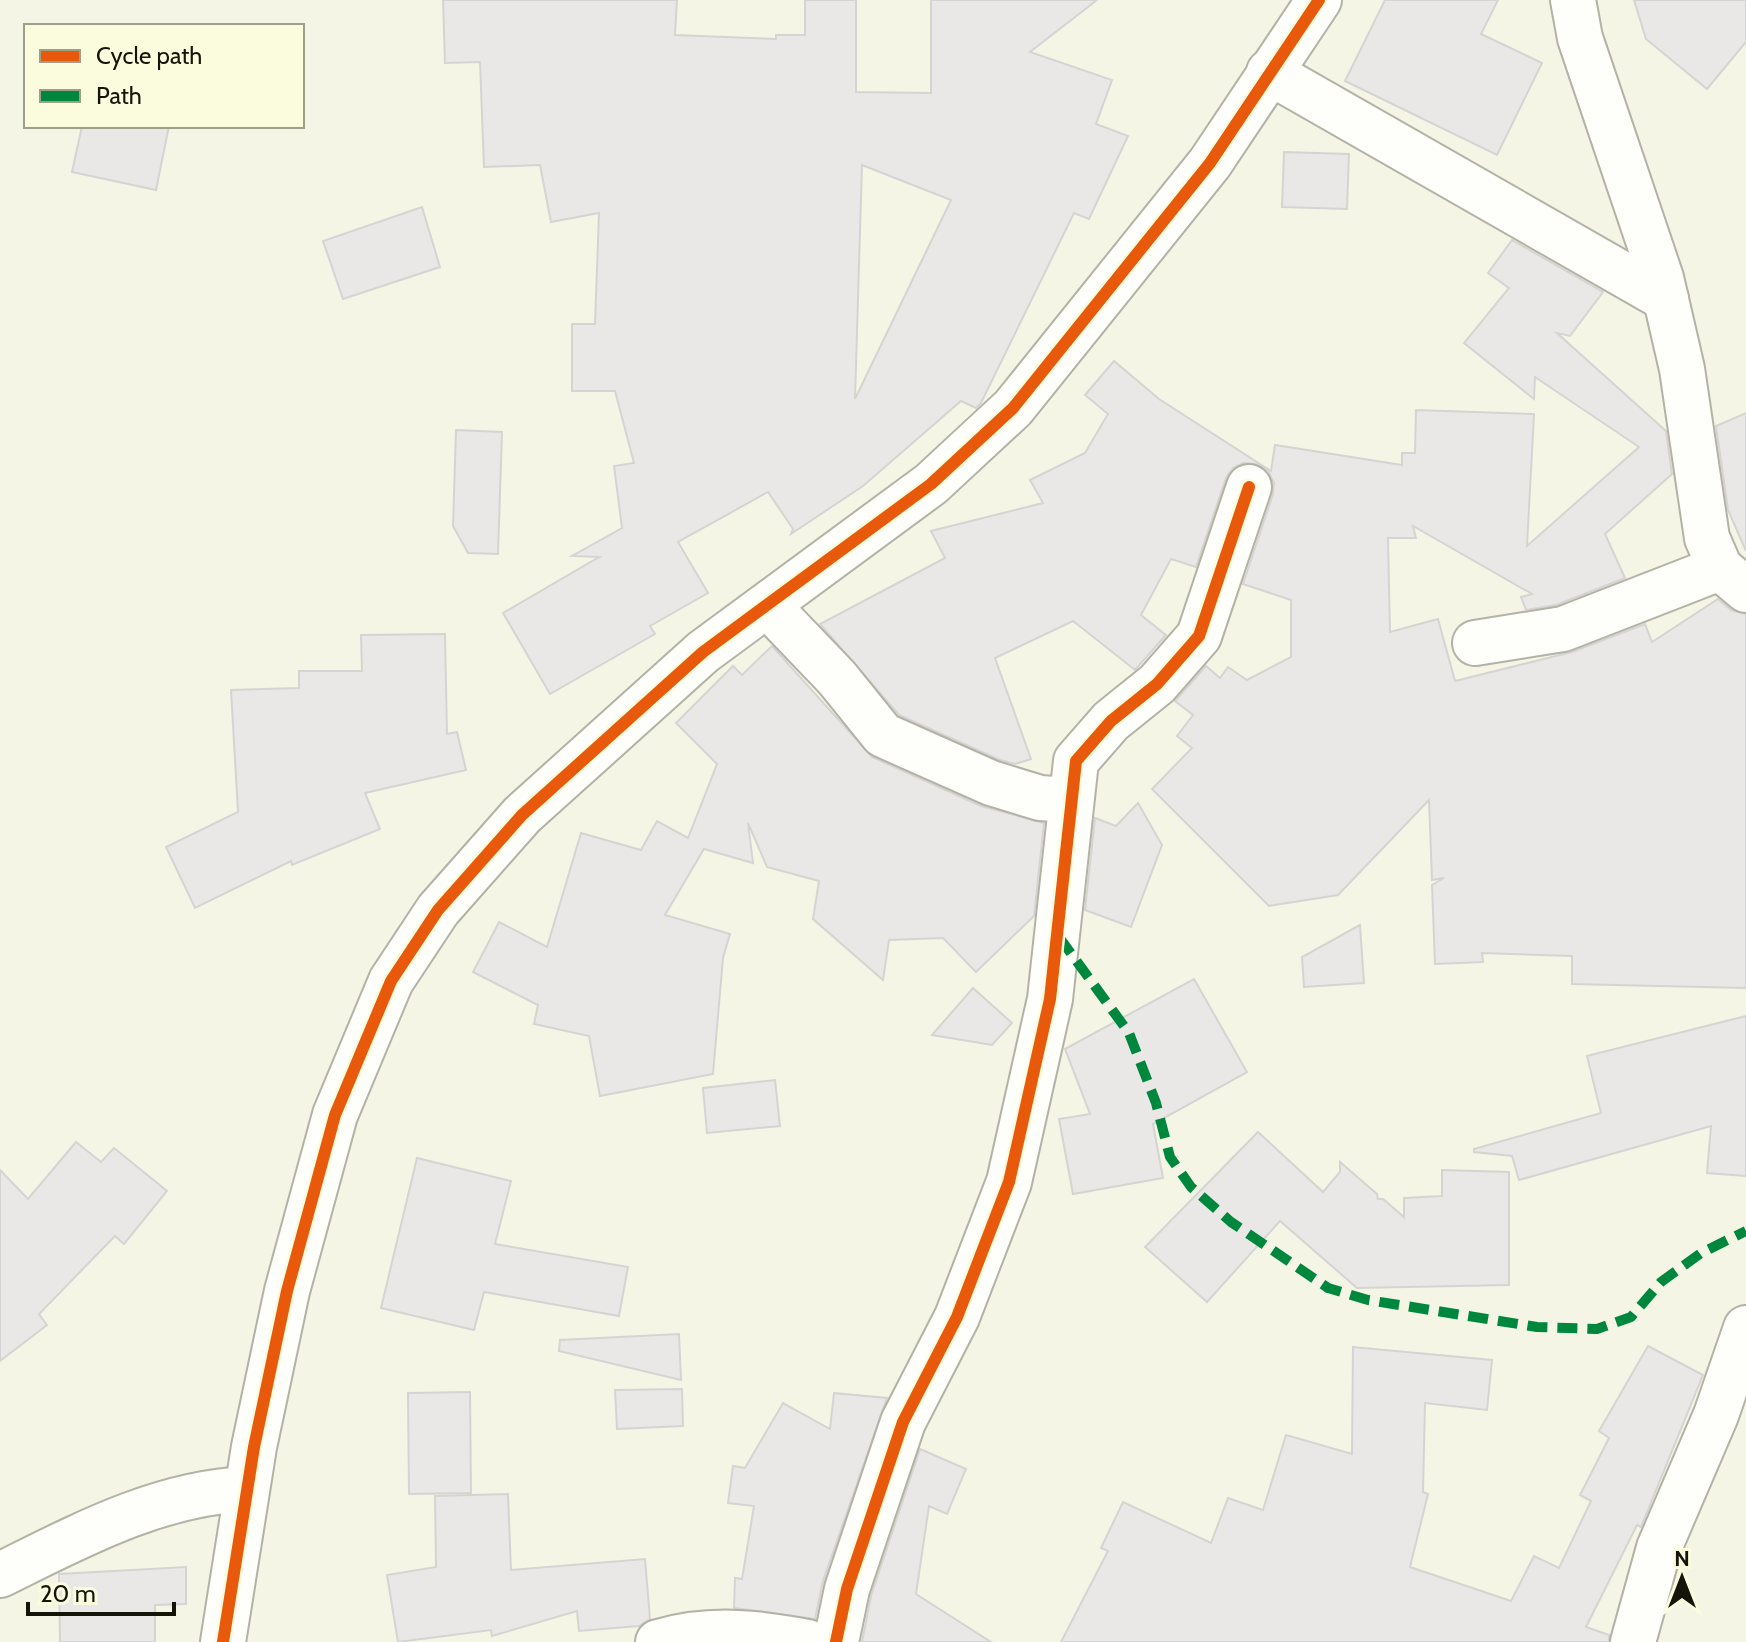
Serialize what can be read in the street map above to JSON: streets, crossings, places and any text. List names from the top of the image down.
{
  "legend": ["Cycle path", "Path"],
  "scale_bar": "20 m",
  "north": "top"
}
